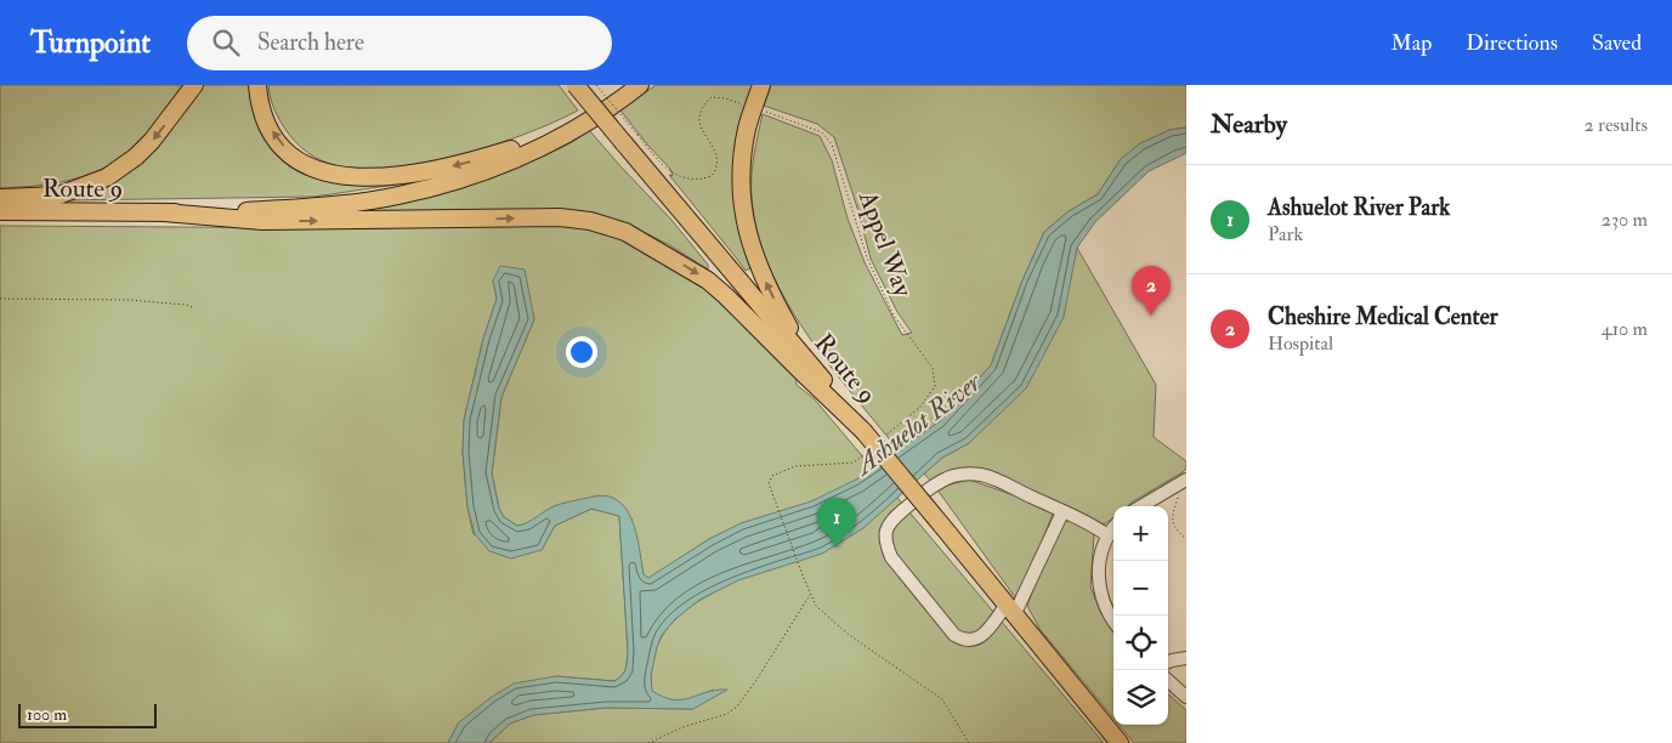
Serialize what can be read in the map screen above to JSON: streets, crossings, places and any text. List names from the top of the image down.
{
  "streets": {
    "highway": ["Route 9"],
    "path": ["Appel Way"]
  },
  "water": ["Ashuelot River"],
  "scale_bar": "100 m",
  "page": {
    "header": "Turnpoint",
    "search": "Search here",
    "nav": ["Map", "Directions", "Saved"],
    "heading": ["Nearby", "2 results"],
    "list": [
      {
        "mark": "1",
        "name": "Ashuelot River Park",
        "note": "Park",
        "value": "230 m"
      },
      {
        "mark": "2",
        "name": "Cheshire Medical Center",
        "note": "Hospital",
        "value": "410 m"
      }
    ],
    "pins": ["2", "1"],
    "map_buttons": ["+", "−"],
    "scale": "100 m"
  }
}
